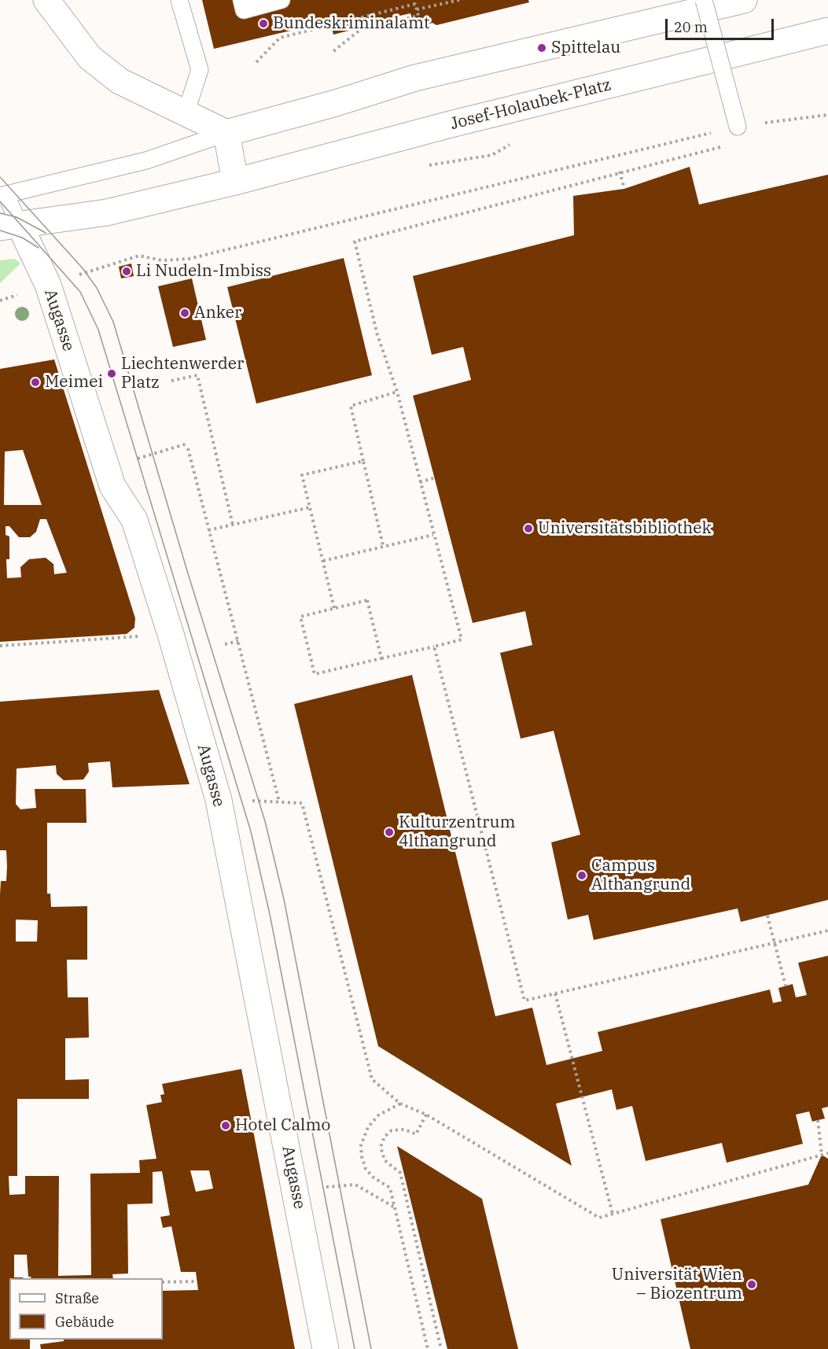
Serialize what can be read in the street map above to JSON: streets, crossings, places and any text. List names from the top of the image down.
{
  "streets": {
    "main road": ["Josef-Holaubek-Platz", "Augasse"]
  },
  "crossings": [
    ["Josef-Holaubek-Platz", "Augasse"]
  ],
  "places": [
    "Bundeskriminalamt",
    "Spittelau",
    "Li Nudeln-Imbiss",
    "Anker",
    "Liechtenwerder Platz",
    "Meimei",
    "Universitätsbibliothek",
    "Kulturzentrum 4lthangrund",
    "Campus Althangrund",
    "Hotel Calmo",
    "Universität Wien – Biozentrum"
  ],
  "legend": ["Straße", "Gebäude"],
  "scale_bar": "20 m"
}
